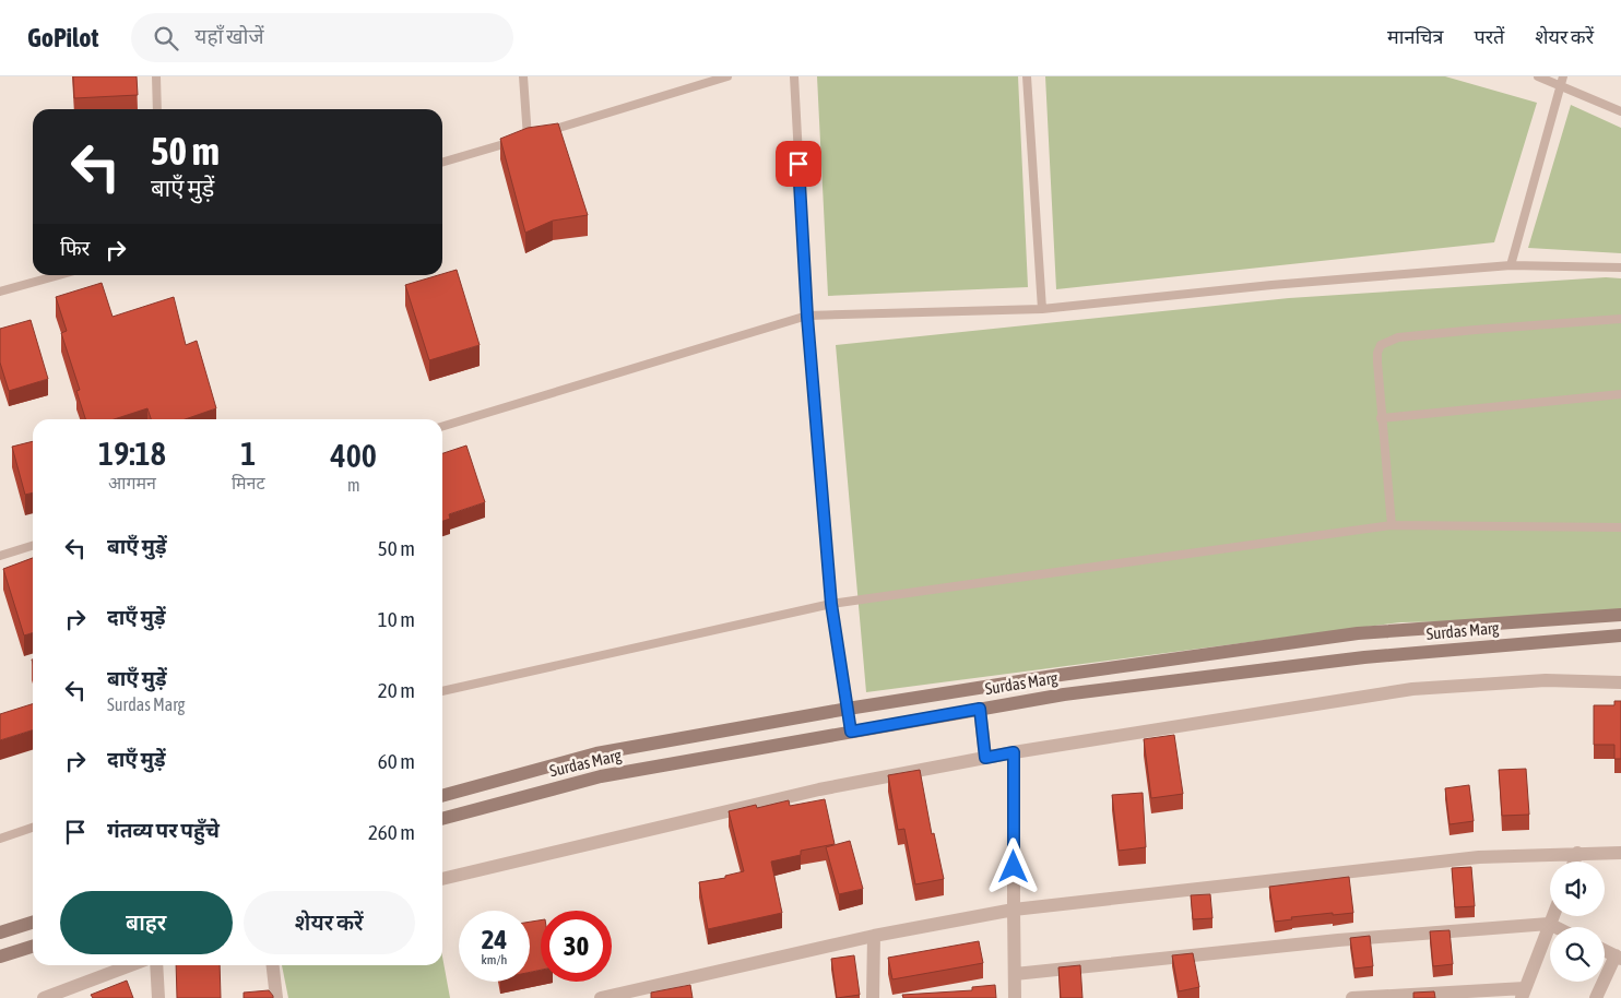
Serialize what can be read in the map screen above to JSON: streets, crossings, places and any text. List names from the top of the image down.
{
  "streets": {
    "main road": ["Surdas Marg"]
  },
  "page": {
    "header": "GoPilot",
    "search": "यहाँ खोजें",
    "nav": ["मानचित्र", "परतें", "शेयर करें"],
    "turn": ["50 m", "बाएँ मुड़ें"],
    "then": "फिर",
    "eta": [
      "19:18",
      "आगमन",
      "1",
      "मिनट",
      "400",
      "m"
    ],
    "list": [
      {
        "name": "बाएँ मुड़ें",
        "value": "50 m"
      },
      {
        "name": "दाएँ मुड़ें",
        "value": "10 m"
      },
      {
        "name": "बाएँ मुड़ें",
        "note": "Surdas Marg",
        "value": "20 m"
      },
      {
        "name": "दाएँ मुड़ें",
        "value": "60 m"
      },
      {
        "name": "गंतव्य पर पहुँचे",
        "value": "260 m"
      }
    ],
    "buttons": ["बाहर", "शेयर करें"],
    "speed": "24 km/h",
    "limit": "30"
  }
}
